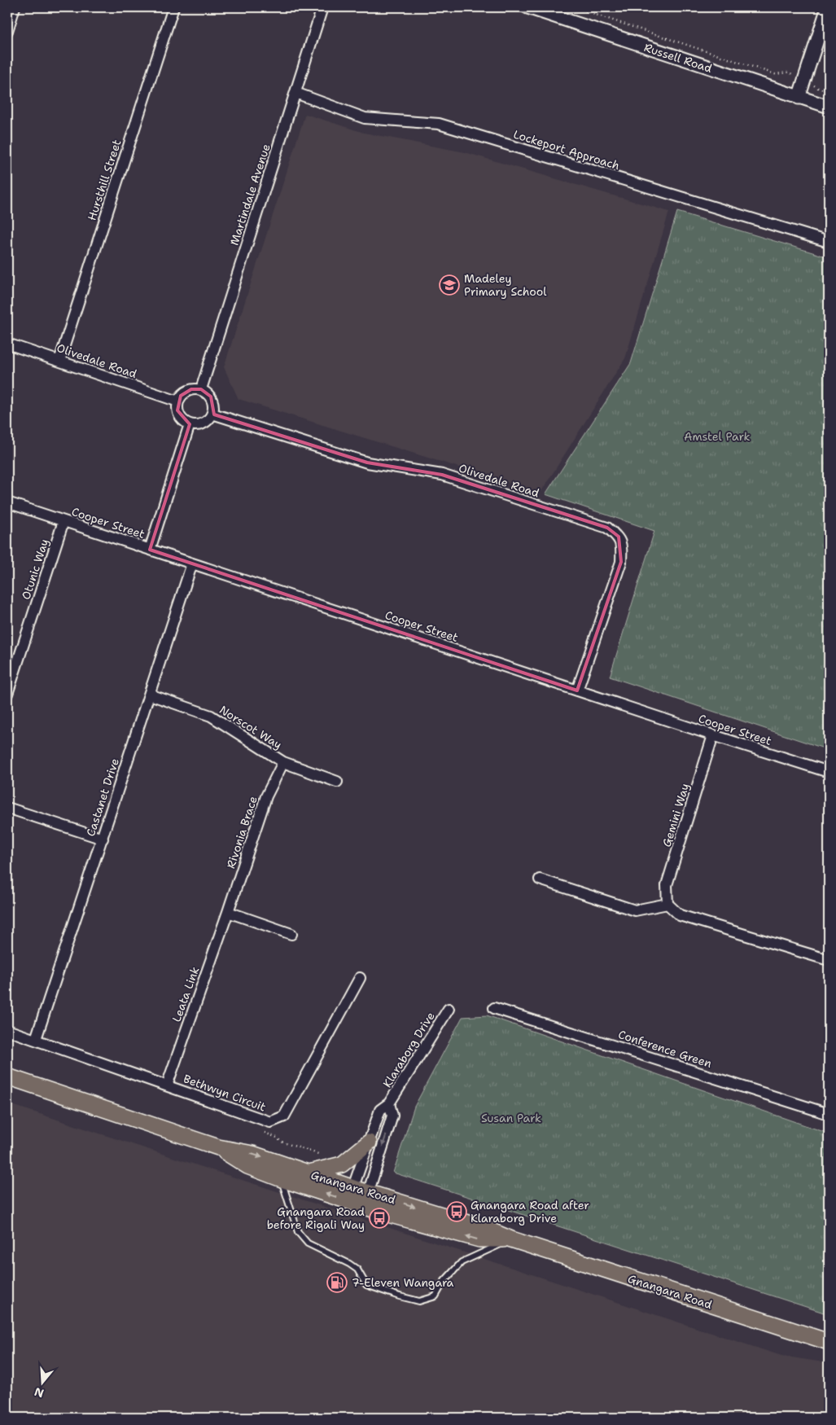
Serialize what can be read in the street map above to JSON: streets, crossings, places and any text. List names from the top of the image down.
{
  "streets": {
    "main road": ["Gnangara Road"],
    "street": [
      "Russell Road",
      "Lockeport Approach",
      "Hursthill Street",
      "Martindale Avenue",
      "Olivedale Road",
      "Cooper Street",
      "Otunic Way",
      "Norscot Way",
      "Castanet Drive",
      "Gemini Way",
      "Rivonia Brace",
      "Leata Link",
      "Conference Green",
      "Klaraborg Drive",
      "Bethwyn Circuit"
    ]
  },
  "crossings": [
    ["Lockeport Approach", "Martindale Avenue"],
    ["Hursthill Street", "Olivedale Road"],
    ["Martindale Avenue", "Olivedale Road"],
    ["Olivedale Road", "Cooper Street"],
    ["Cooper Street", "Otunic Way"],
    ["Cooper Street", "Castanet Drive"],
    ["Cooper Street", "Gemini Way"],
    ["Norscot Way", "Castanet Drive"],
    ["Norscot Way", "Rivonia Brace"],
    ["Castanet Drive", "Bethwyn Circuit"],
    ["Rivonia Brace", "Leata Link"],
    ["Leata Link", "Bethwyn Circuit"],
    ["Klaraborg Drive", "Gnangara Road"]
  ],
  "parks": ["Amstel Park", "Susan Park"],
  "places": {
    "school or university": ["Madeley Primary School"],
    "bus stop": ["Gnangara Road after Klaraborg Drive", "Gnangara Road before Rigali Way"],
    "fuel station": ["7-Eleven Wangara"]
  },
  "north": "bottom"
}
